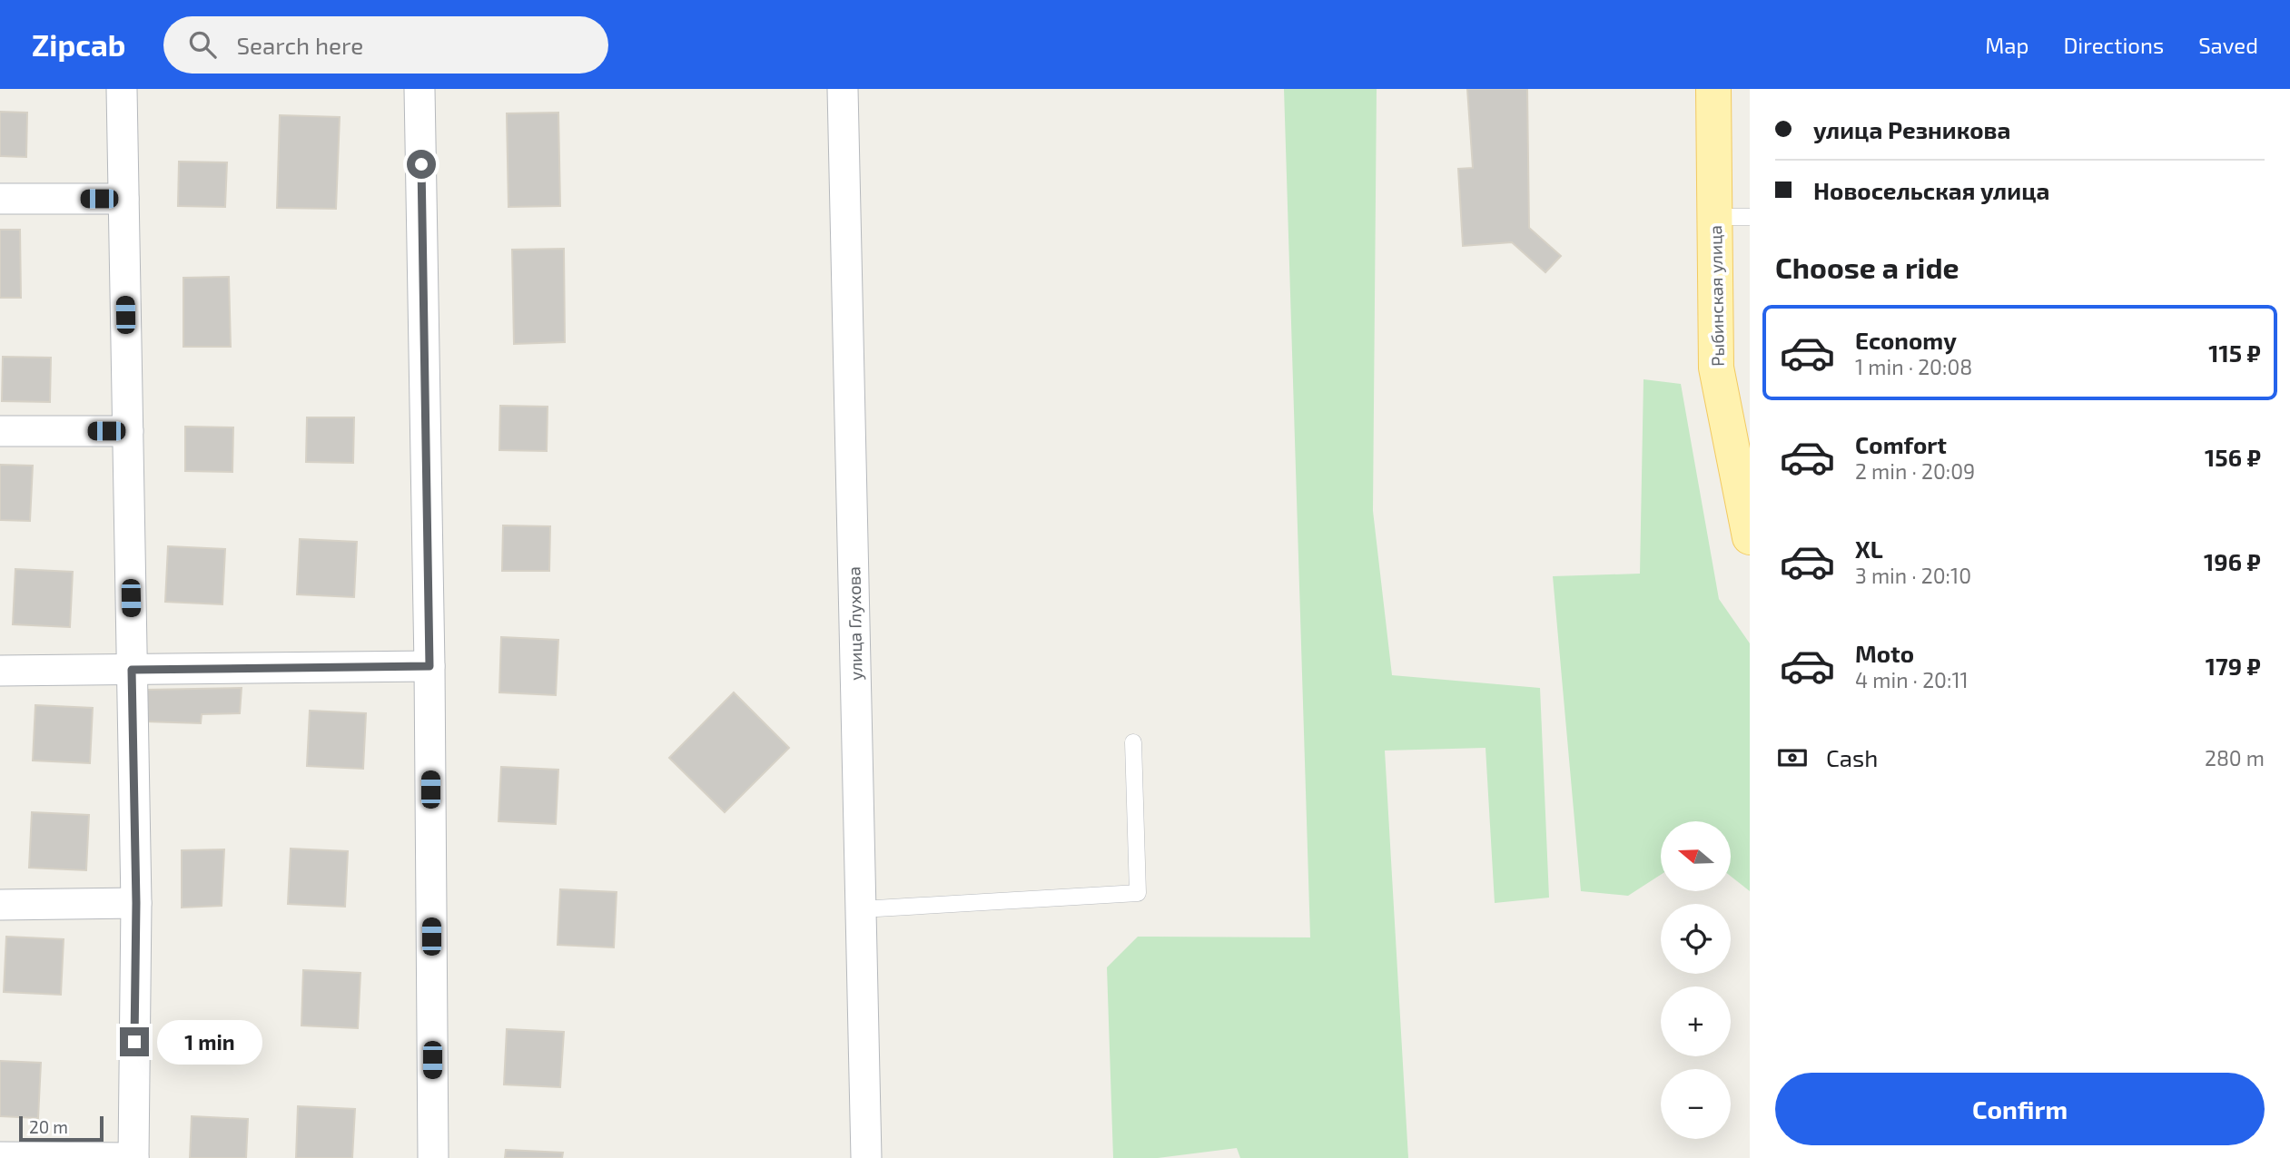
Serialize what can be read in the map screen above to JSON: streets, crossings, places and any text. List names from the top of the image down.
{
  "streets": {
    "main road": ["Рыбинская улица"],
    "street": ["улица Глухова"]
  },
  "scale_bar": "20 m",
  "north": "left",
  "page": {
    "header": "Zipcab",
    "search": "Search here",
    "nav": ["Map", "Directions", "Saved"],
    "banner": ["улица Резникова", "Новосельская улица"],
    "heading": "Choose a ride",
    "list": [
      {
        "name": "Economy",
        "note": "1 min · 20:08",
        "value": "115 ₽"
      },
      {
        "name": "Comfort",
        "note": "2 min · 20:09",
        "value": "156 ₽"
      },
      {
        "name": "XL",
        "note": "3 min · 20:10",
        "value": "196 ₽"
      },
      {
        "name": "Moto",
        "note": "4 min · 20:11",
        "value": "179 ₽"
      }
    ],
    "pay": ["Cash", "280 m"],
    "map_buttons": ["+", "−"],
    "bubble": "1 min",
    "buttons": "Confirm",
    "scale": "20 m"
  }
}
